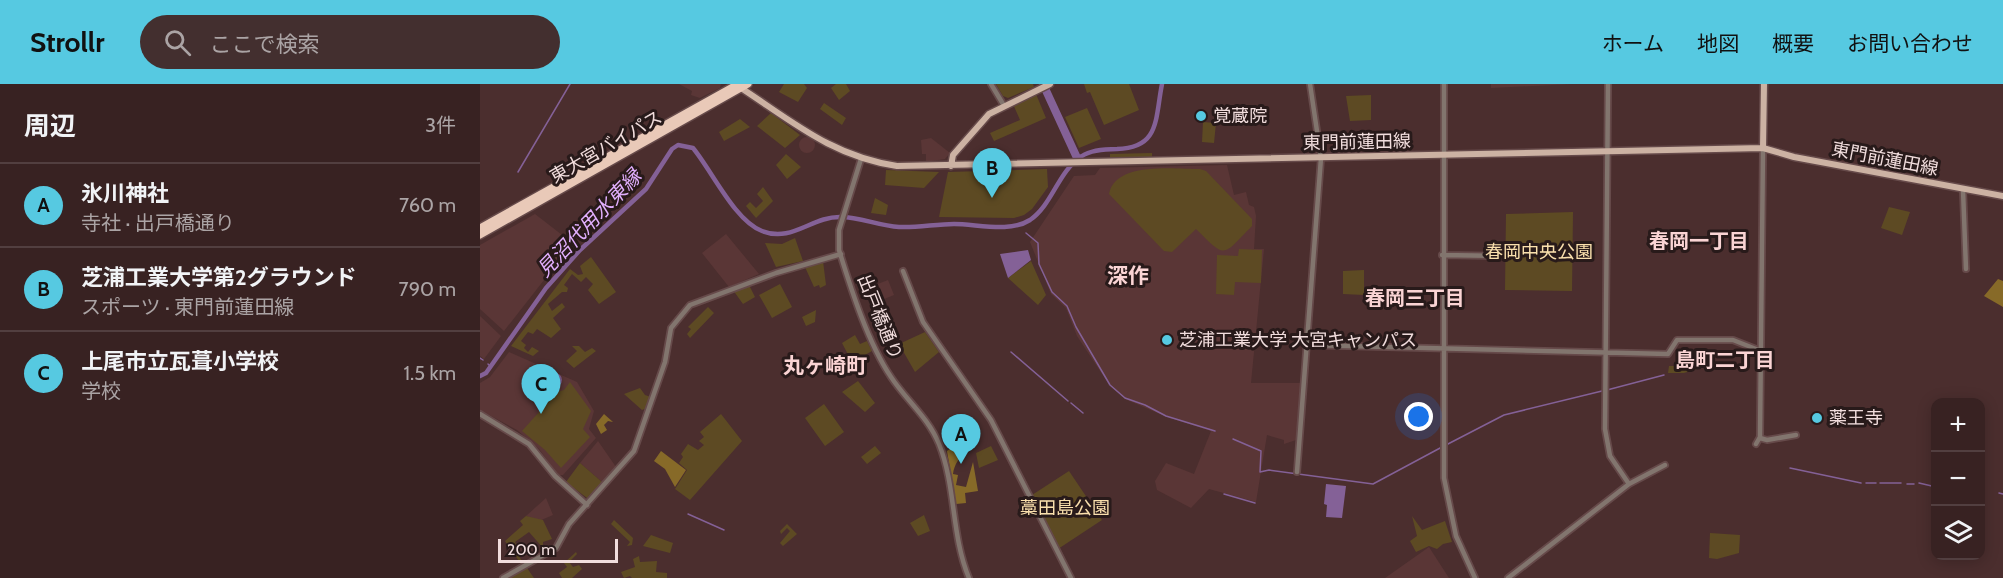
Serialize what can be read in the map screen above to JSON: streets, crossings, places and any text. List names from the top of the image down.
{
  "streets": {
    "highway": ["東大宮バイパス"],
    "main road": ["東門前蓮田線"],
    "street": ["出戸橋通り"]
  },
  "crossings": [
    ["東門前蓮田線", "東大宮バイパス"],
    ["東門前蓮田線", "出戸橋通り"]
  ],
  "districts": [
    "春岡一丁目",
    "深作",
    "春岡三丁目",
    "島町二丁目",
    "丸ヶ崎町"
  ],
  "water": ["見沼代用水東縁"],
  "parks": ["春岡中央公園", "藁田島公園"],
  "places": ["覚蔵院", "芝浦工業大学 大宮キャンパス", "薬王寺"],
  "scale_bar": "200 m",
  "page": {
    "header": "Strollr",
    "search": "ここで検索",
    "nav": [
      "ホーム",
      "地図",
      "概要",
      "お問い合わせ"
    ],
    "heading": ["周辺", "3件"],
    "pins": ["B", "C", "A"],
    "list": [
      {
        "mark": "A",
        "name": "氷川神社",
        "note": "寺社 · 出戸橋通り",
        "value": "760 m"
      },
      {
        "mark": "B",
        "name": "芝浦工業大学第2グラウンド",
        "note": "スポーツ · 東門前蓮田線",
        "value": "790 m"
      },
      {
        "mark": "C",
        "name": "上尾市立瓦葺小学校",
        "note": "学校",
        "value": "1.5 km"
      }
    ],
    "map_buttons": ["+", "−"],
    "scale": "200 m"
  }
}
